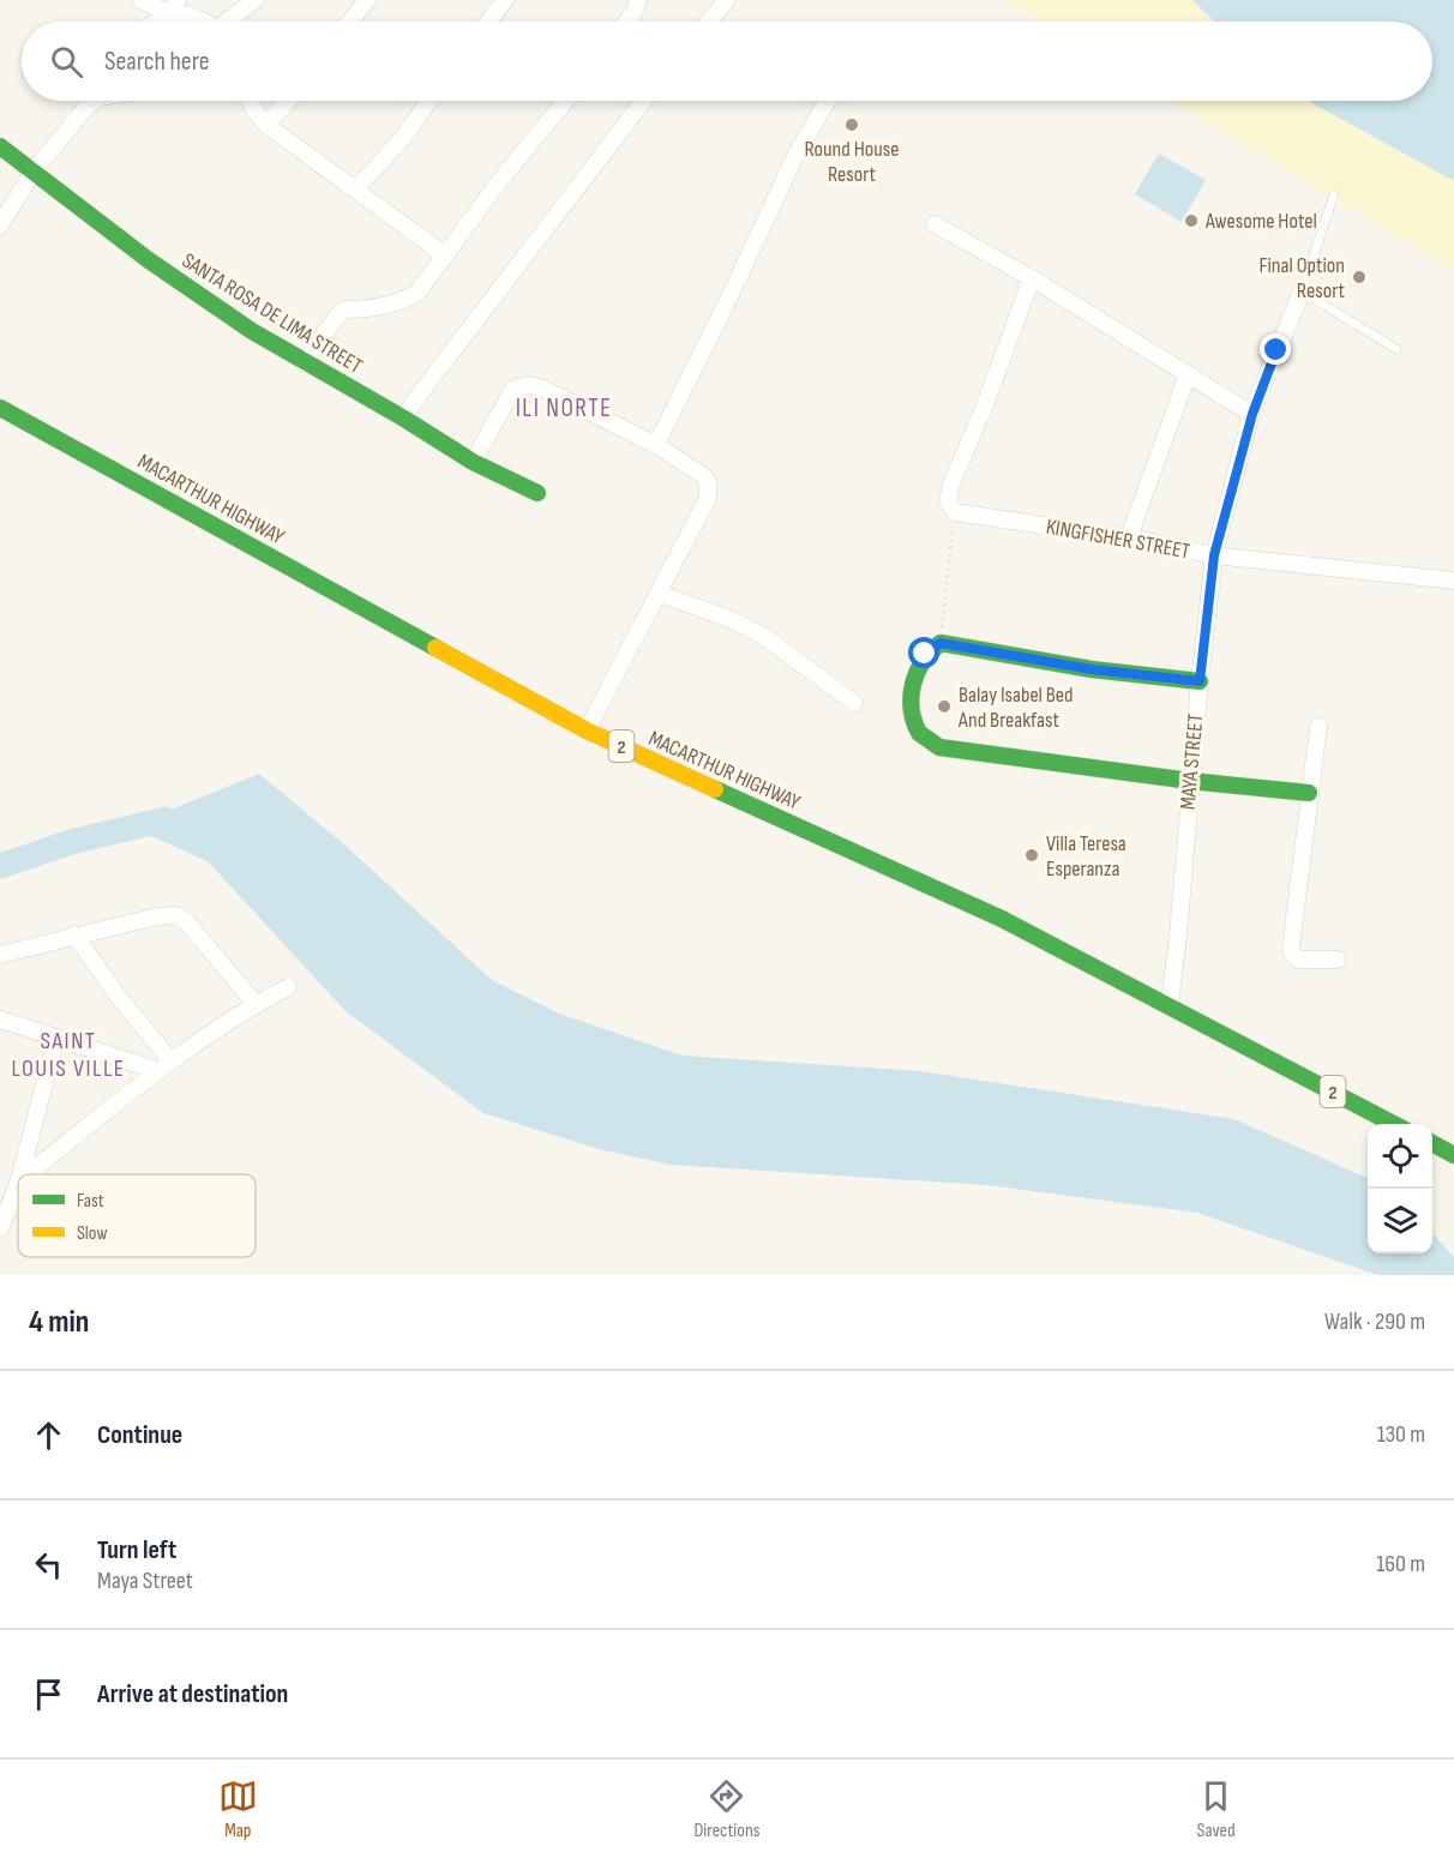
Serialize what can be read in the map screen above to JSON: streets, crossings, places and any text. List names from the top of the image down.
{
  "streets": {
    "main road": ["SANTA ROSA DE LIMA STREET", "MACARTHUR HIGHWAY", "2"],
    "street": ["KINGFISHER STREET", "MAYA STREET"]
  },
  "crossings": [
    ["MACARTHUR HIGHWAY", "MAYA STREET"],
    ["KINGFISHER STREET", "MAYA STREET"]
  ],
  "districts": ["ILI NORTE", "SAINT LOUIS VILLE"],
  "places": [
    "Round House Resort",
    "Awesome Hotel",
    "Final Option Resort",
    "Balay Isabel Bed And Breakfast",
    "Villa Teresa Esperanza"
  ],
  "legend": ["Fast", "Slow"],
  "page": {
    "search": "Search here",
    "heading": ["4 min", "Walk · 290 m"],
    "list": [
      ["Continue", "130 m"],
      ["Turn left", "Maya Street", "160 m"],
      "Arrive at destination"
    ],
    "nav": ["Map", "Directions", "Saved"]
  }
}
